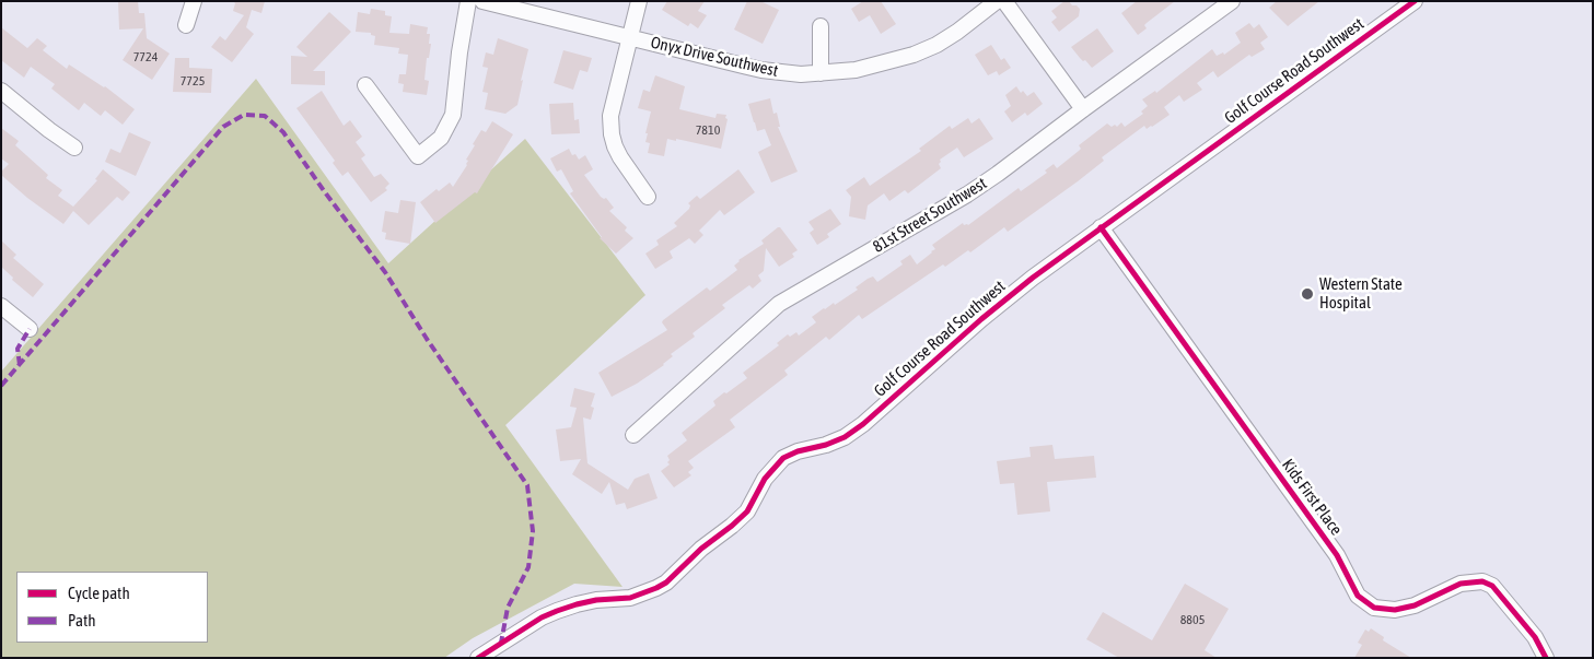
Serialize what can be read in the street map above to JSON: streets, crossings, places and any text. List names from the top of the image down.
{
  "streets": {
    "street": [
      "Onyx Drive Southwest",
      "Golf Course Road Southwest",
      "81st Street Southwest",
      "Kids First Place"
    ]
  },
  "crossings": [
    ["Golf Course Road Southwest", "Kids First Place"]
  ],
  "places": ["Western State Hospital"],
  "house_numbers": [
    "7724",
    "7725",
    "7810",
    "8805"
  ],
  "legend": ["Cycle path", "Path"]
}
